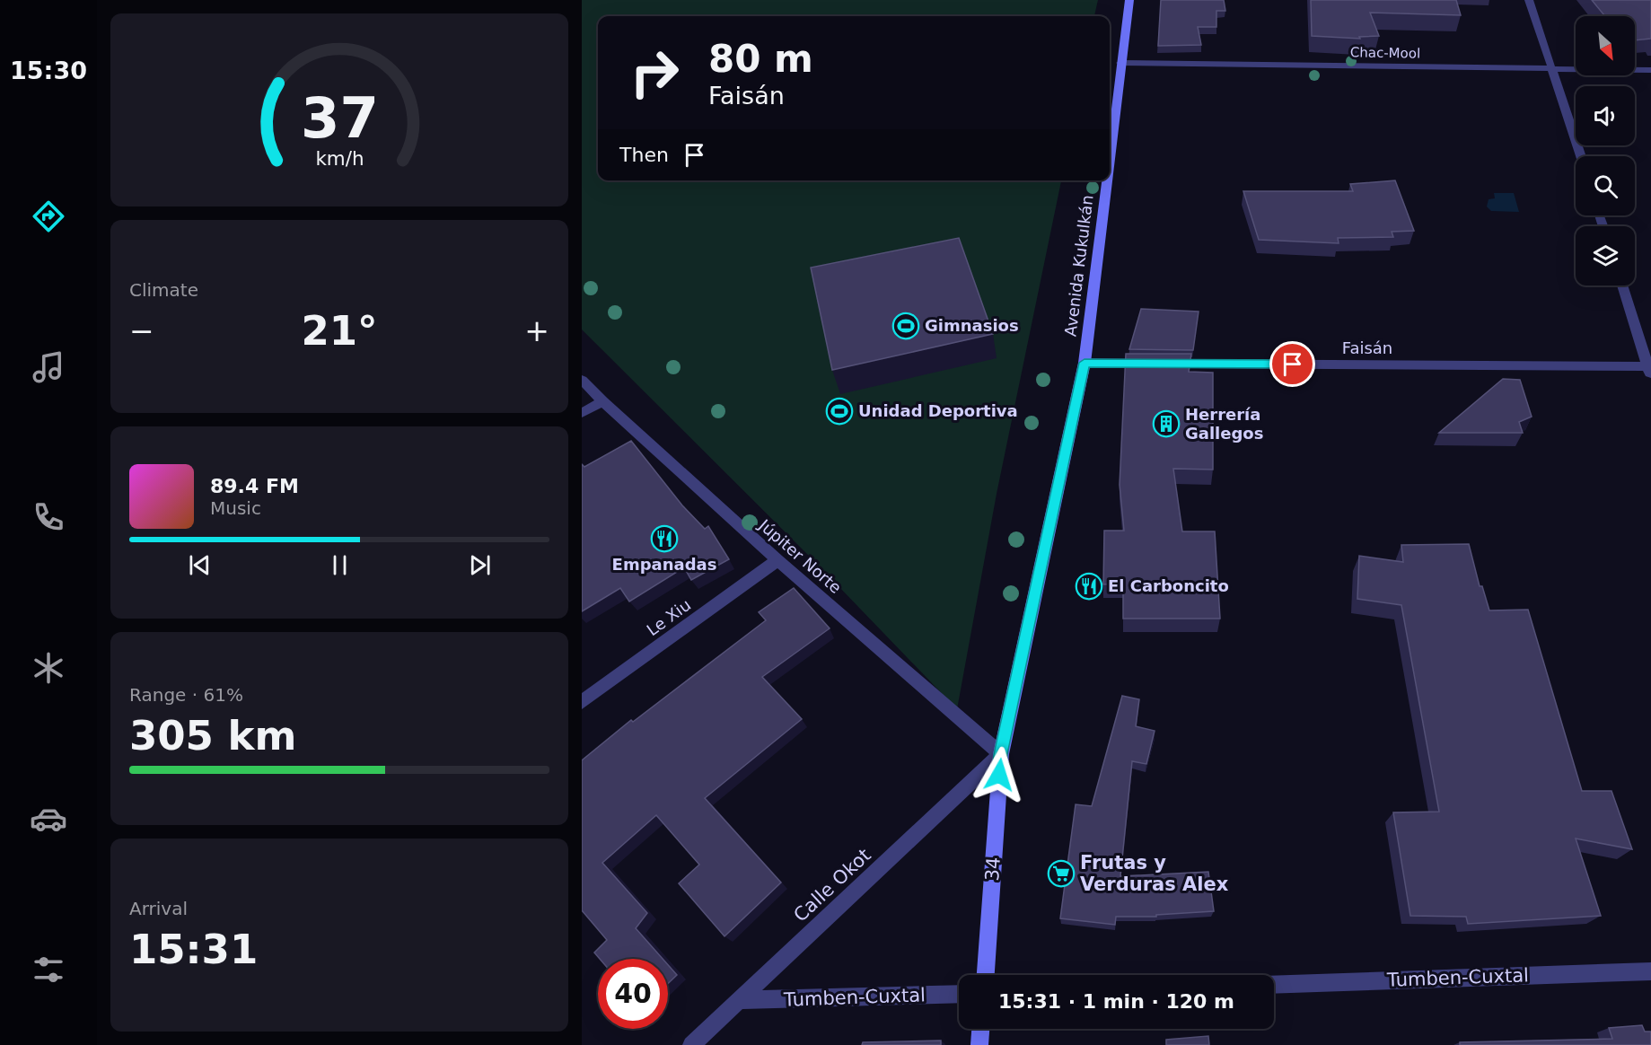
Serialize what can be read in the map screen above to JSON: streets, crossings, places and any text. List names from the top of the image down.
{
  "streets": {
    "street": [
      "Chac-Mool",
      "Avenida Kukulkán",
      "Faisán",
      "Júpiter Norte",
      "Le Xiu",
      "34",
      "Calle Okot",
      "Tumben-Cuxtal"
    ]
  },
  "crossings": [
    ["Chac-Mool", "Avenida Kukulkán"],
    ["Avenida Kukulkán", "Faisán"],
    ["Avenida Kukulkán", "Júpiter Norte"],
    ["Avenida Kukulkán", "34"],
    ["Avenida Kukulkán", "Calle Okot"],
    ["Júpiter Norte", "Le Xiu"],
    ["Júpiter Norte", "34"],
    ["Júpiter Norte", "Calle Okot"],
    ["34", "Calle Okot"],
    ["Calle Okot", "Tumben-Cuxtal"]
  ],
  "places": {
    "sports": ["Gimnasios", "Unidad Deportiva"],
    "building": ["Herrería Gallegos"],
    "restaurant": ["Empanadas", "El Carboncito"],
    "supermarket": ["Frutas y Verduras Alex"]
  },
  "north": "bottom right",
  "page": {
    "tabs": "15:30",
    "turn": ["80 m", "Faisán"],
    "then": "Then",
    "tile": [
      "Climate",
      ["Range · 61%", "305 km"],
      ["Arrival", "15:31"]
    ],
    "heat": ["−", "21°", "+"],
    "song": ["89.4 FM", "Music"],
    "limit": "40",
    "trip": "15:31 · 1 min · 120 m",
    "gauge": ["37", "km/h"]
  }
}
